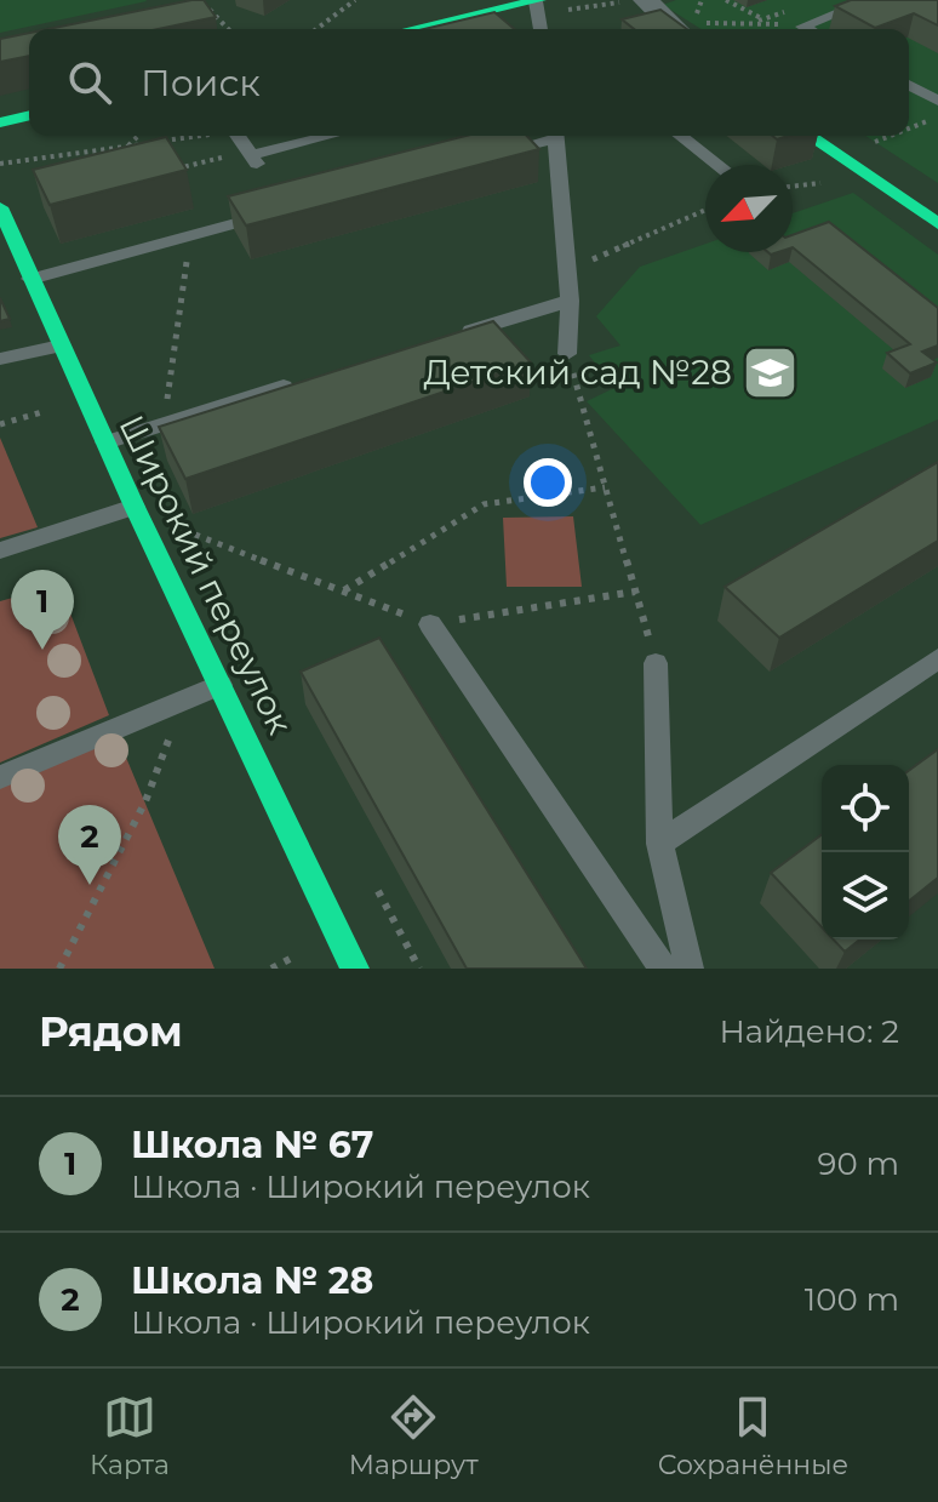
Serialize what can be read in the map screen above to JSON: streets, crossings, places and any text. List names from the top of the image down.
{
  "streets": {
    "street": ["Широкий переулок"]
  },
  "places": {
    "school or university": ["Детский сад №28"]
  },
  "north": "bottom left",
  "page": {
    "search": "Поиск",
    "pins": ["1", "2"],
    "heading": ["Рядом", "Найдено: 2"],
    "list": [
      {
        "mark": "1",
        "name": "Школа № 67",
        "note": "Школа · Широкий переулок",
        "value": "90 m"
      },
      {
        "mark": "2",
        "name": "Школа № 28",
        "note": "Школа · Широкий переулок",
        "value": "100 m"
      }
    ],
    "nav": ["Карта", "Маршрут", "Сохранённые"]
  }
}
